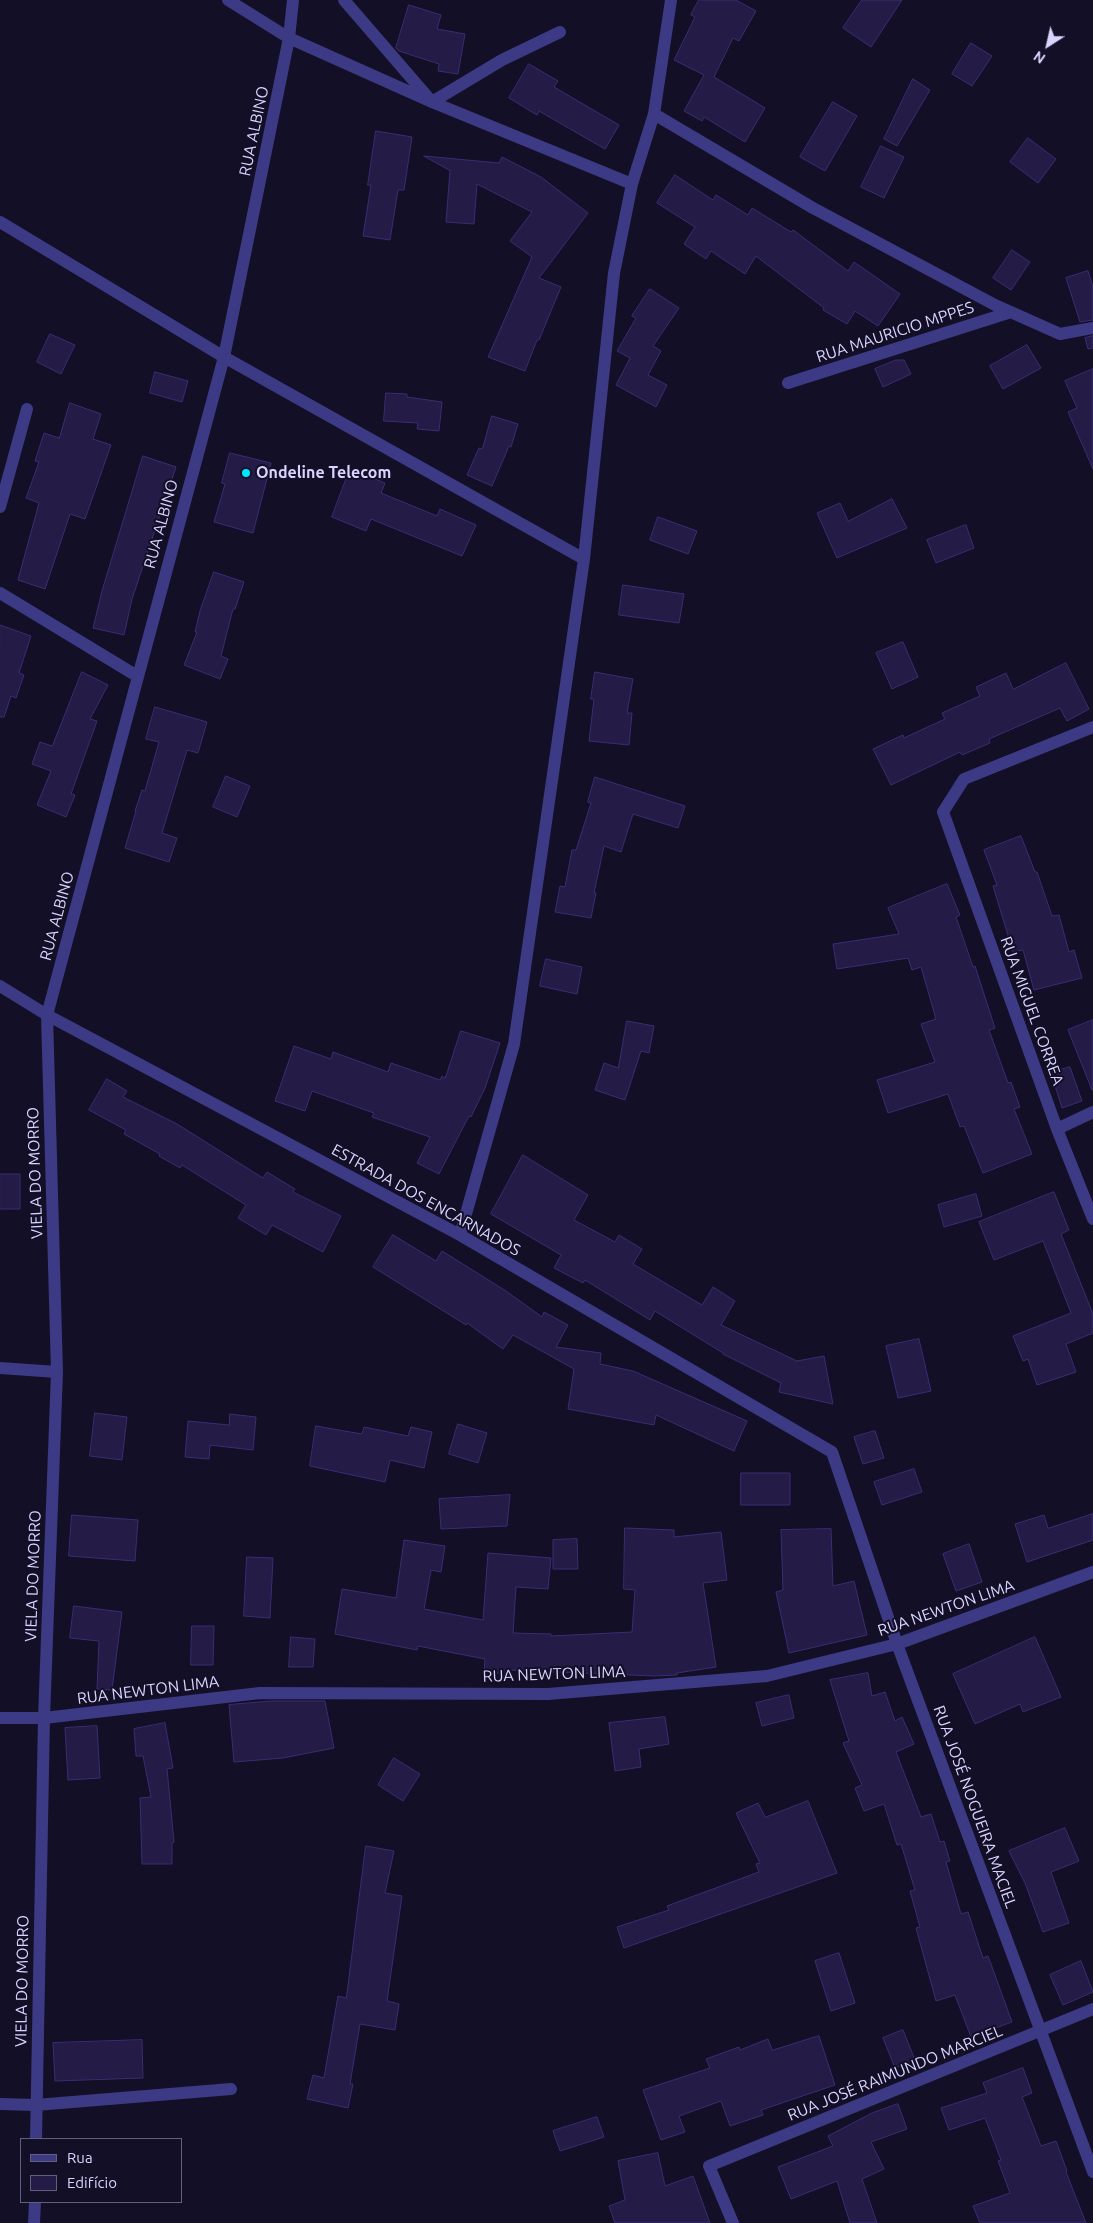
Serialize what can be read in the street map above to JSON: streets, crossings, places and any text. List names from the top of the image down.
{
  "streets": {
    "street": [
      "RUA ALBINO",
      "RUA MAURICIO MPPES",
      "RUA MIGUEL CORREA",
      "VIELA DO MORRO",
      "ESTRADA DOS ENCARNADOS",
      "RUA NEWTON LIMA",
      "RUA JOSÉ NOGUEIRA MACIEL",
      "RUA JOSÉ RAIMUNDO MARCIEL"
    ]
  },
  "crossings": [
    ["RUA ALBINO", "VIELA DO MORRO"],
    ["RUA ALBINO", "ESTRADA DOS ENCARNADOS"],
    ["VIELA DO MORRO", "ESTRADA DOS ENCARNADOS"],
    ["VIELA DO MORRO", "RUA NEWTON LIMA"],
    ["ESTRADA DOS ENCARNADOS", "RUA JOSÉ NOGUEIRA MACIEL"],
    ["RUA NEWTON LIMA", "RUA JOSÉ NOGUEIRA MACIEL"],
    ["RUA JOSÉ NOGUEIRA MACIEL", "RUA JOSÉ RAIMUNDO MARCIEL"]
  ],
  "places": ["Ondeline Telecom"],
  "legend": ["Rua", "Edifício"],
  "north": "bottom left"
}
